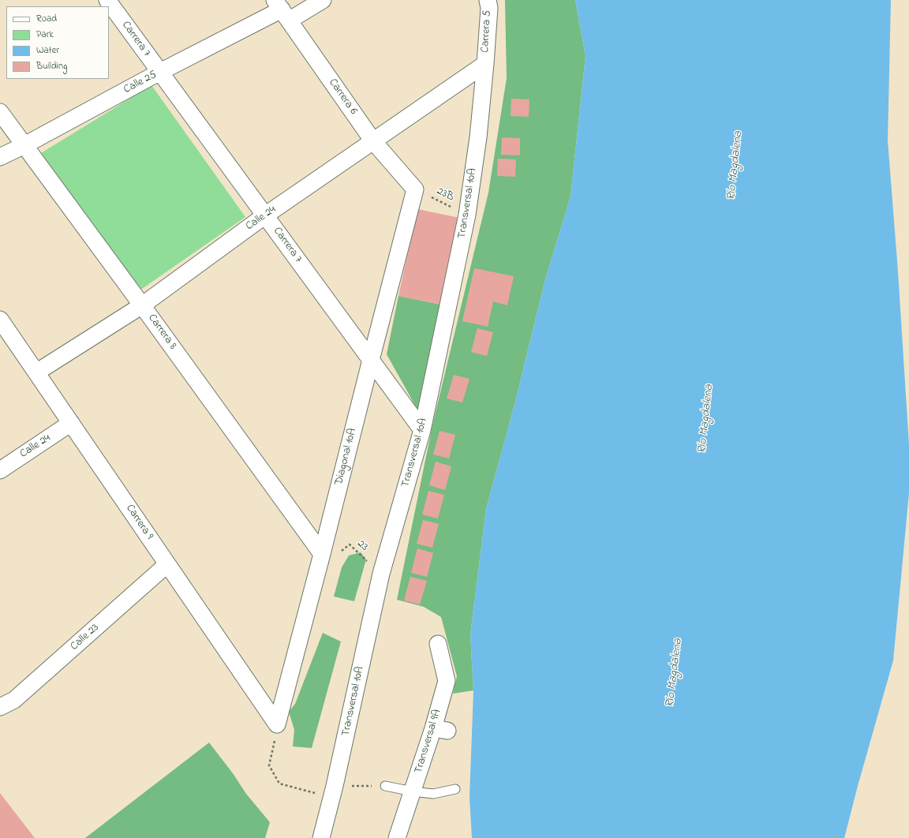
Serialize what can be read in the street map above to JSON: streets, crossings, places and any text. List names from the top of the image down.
{
  "streets": {
    "street": [
      "Carrera 5",
      "Carrera 7",
      "Calle 25",
      "Carrera 6",
      "Transversal 10A",
      "Calle 24",
      "Carrera 8",
      "Diagonal 10A",
      "Carrera 9",
      "Calle 23",
      "Transversal 9A"
    ],
    "path": ["23B", "23"]
  },
  "crossings": [
    ["Carrera 5", "Transversal 10A"],
    ["Carrera 5", "Calle 24"],
    ["Carrera 7", "Calle 25"],
    ["Carrera 7", "Transversal 10A"],
    ["Carrera 7", "Calle 24"],
    ["Carrera 7", "Diagonal 10A"],
    ["Calle 25", "Carrera 6"],
    ["Calle 25", "Carrera 8"],
    ["Carrera 6", "23B"],
    ["Carrera 6", "Calle 24"],
    ["Carrera 6", "Diagonal 10A"],
    ["23B", "Transversal 10A"],
    ["23B", "Diagonal 10A"],
    ["Transversal 10A", "Calle 24"],
    ["Transversal 10A", "23"],
    ["Calle 24", "Carrera 8"],
    ["Calle 24", "Carrera 9"],
    ["Carrera 8", "Diagonal 10A"],
    ["Diagonal 10A", "Carrera 9"],
    ["Carrera 9", "Calle 23"]
  ],
  "water": ["Río Magdalena"],
  "legend": [
    "Road",
    "Park",
    "Water",
    "Building"
  ]
}
